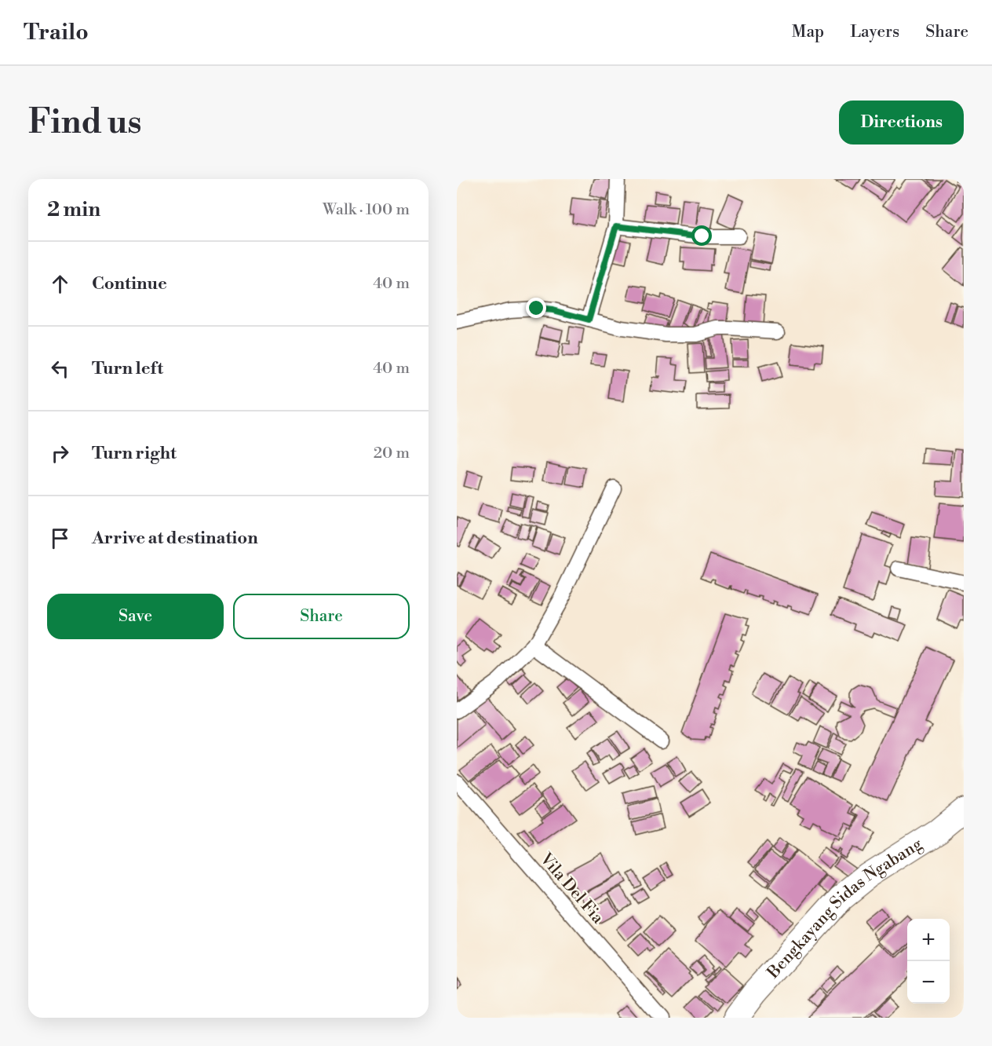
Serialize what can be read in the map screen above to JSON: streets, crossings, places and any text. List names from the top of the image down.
{
  "streets": {
    "highway": ["Bengkayang Sidas Ngabang"],
    "street": ["Vila Del Fia"]
  },
  "page": {
    "header": "Trailo",
    "nav": ["Map", "Layers", "Share"],
    "buttons": [
      "Directions",
      ["Save", "Share"]
    ],
    "title": "Find us",
    "heading": ["2 min", "Walk · 100 m"],
    "list": [
      ["Continue", "40 m"],
      ["Turn left", "40 m"],
      ["Turn right", "20 m"],
      "Arrive at destination"
    ],
    "map_buttons": ["+", "−"]
  }
}
